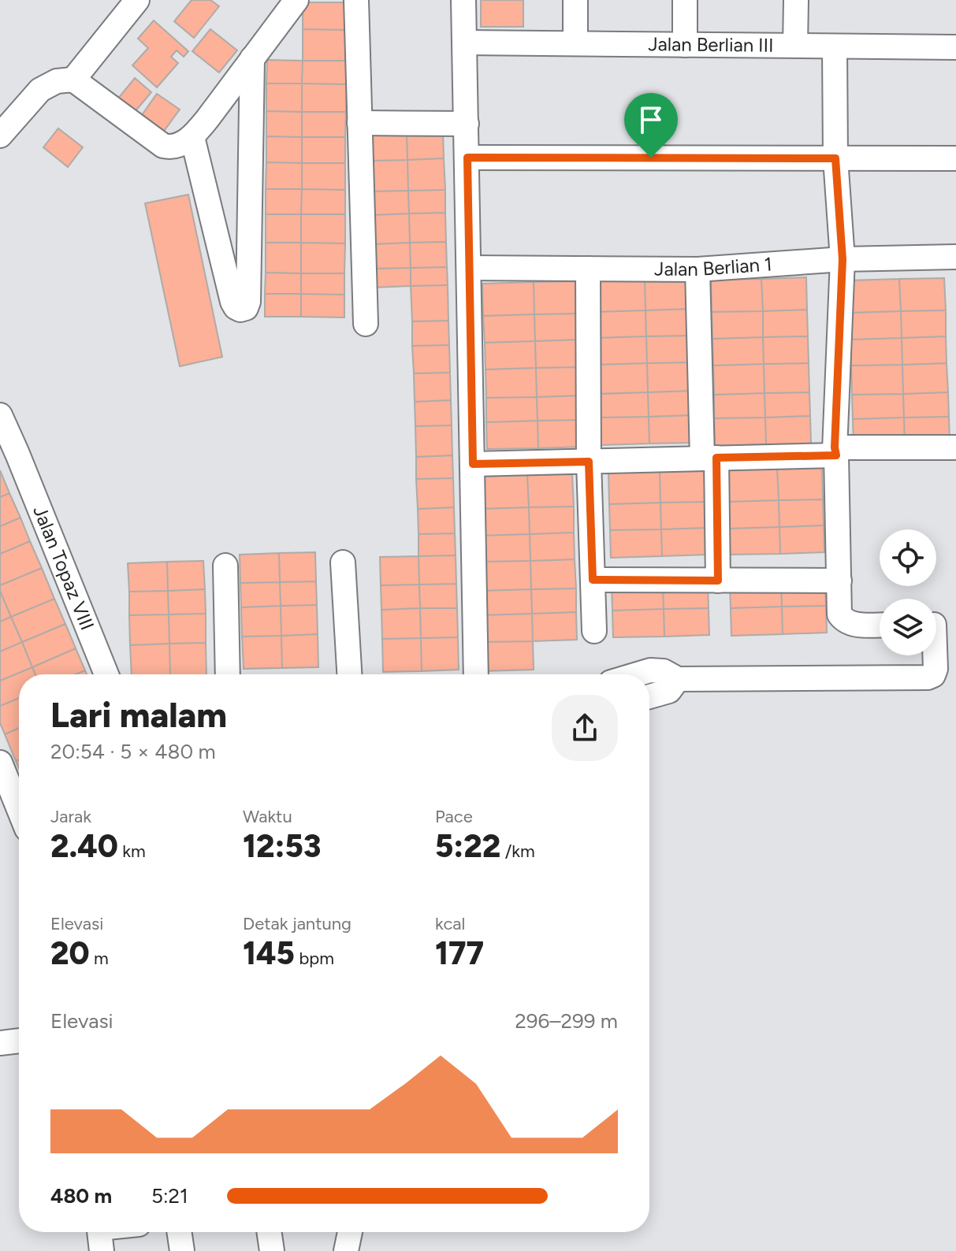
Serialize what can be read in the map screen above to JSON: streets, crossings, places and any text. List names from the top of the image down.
{
  "streets": {
    "street": ["Jalan Berlian III", "Jalan Berlian 1", "Jalan Topaz VIII"]
  },
  "page": {
    "heading": ["Lari malam", "20:54 · 5 × 480 m"],
    "stats": [
      ["Jarak", "2.40 km"],
      ["Waktu", "12:53"],
      ["Pace", "5:22 /km"],
      ["Elevasi", "20 m"],
      ["Detak jantung", "145 bpm"],
      ["kcal", "177"]
    ],
    "chart": ["Elevasi", "296–299 m"],
    "list": [
      {
        "name": "480 m",
        "note": "5:21"
      }
    ]
  }
}
